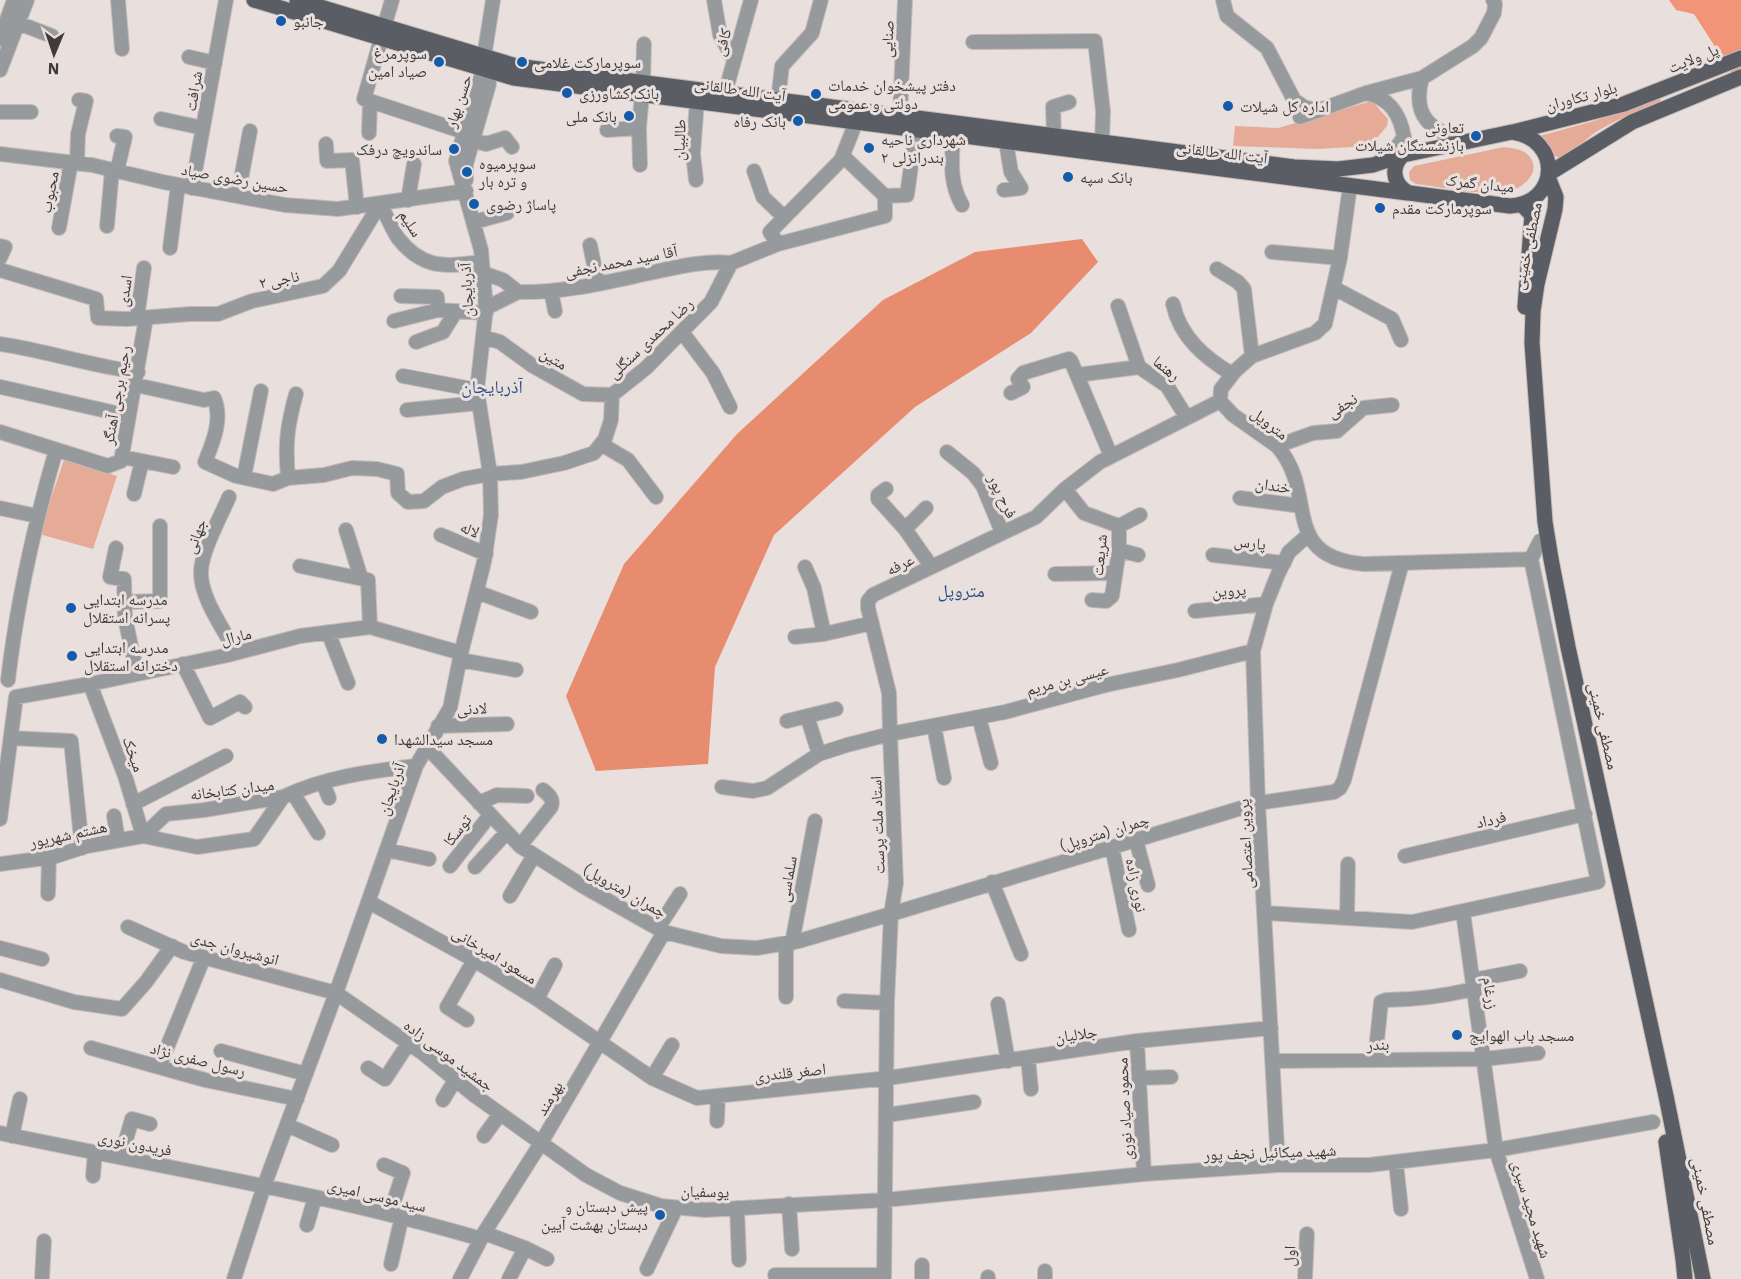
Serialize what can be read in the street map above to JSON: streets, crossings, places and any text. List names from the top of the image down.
{
  "streets": {
    "main road": [
      "پل ولایت",
      "آیت الله طالقانی",
      "بلوار تکاوران",
      "میدان گمرک",
      "مصطفی خمینی"
    ],
    "street": [
      "صنایی",
      "کافی",
      "شرافت",
      "حسن بهار",
      "طالبیان",
      "حسین رضوی صیاد",
      "محبوب",
      "سلیم",
      "آقا سید محمد نجفی",
      "ناجی ۲",
      "آذربایجان",
      "اسدی",
      "رضا محمدی سنگلی",
      "متین",
      "رهنما",
      "رحیم برجی آهنگر",
      "نجفی",
      "متروپل",
      "خندان",
      "فرح پور",
      "لاله",
      "جهانی",
      "پارس",
      "شریعت",
      "عرفه",
      "پروین",
      "مارال",
      "عیسی بن مریم",
      "لادنی",
      "میخک",
      "میدان کتابخانه",
      "فرداد",
      "استاد ملت پرست",
      "توسکا",
      "چمران (متروپل)",
      "هشتم شهریور",
      "پروین اعتصامی",
      "سلماسی",
      "نوری زاده",
      "انوشیروان جدی",
      "مسعود امیرخانی",
      "زرغام",
      "جلالیان",
      "بندر",
      "جمشید موسی زاده",
      "رسول صفری نژاد",
      "اصغر قلندری",
      "بهرمند",
      "محمود صیاد نوری",
      "فریدون نوری",
      "شهید میکائیل نجف پور",
      "یوسفیان",
      "سید موسی امیری",
      "شهید مجید سیری",
      "اول"
    ]
  },
  "crossings": [
    ["صنایی", "آیت الله طالقانی"],
    ["کافی", "آیت الله طالقانی"],
    ["پل ولایت", "بلوار تکاوران"],
    ["آیت الله طالقانی", "حسن بهار"],
    ["آیت الله طالقانی", "طالبیان"],
    ["آیت الله طالقانی", "میدان گمرک"],
    ["شرافت", "حسین رضوی صیاد"],
    ["بلوار تکاوران", "میدان گمرک"],
    ["حسن بهار", "حسین رضوی صیاد"],
    ["حسن بهار", "آذربایجان"],
    ["حسین رضوی صیاد", "محبوب"],
    ["حسین رضوی صیاد", "سلیم"],
    ["حسین رضوی صیاد", "ناجی ۲"],
    ["حسین رضوی صیاد", "آذربایجان"],
    ["میدان گمرک", "مصطفی خمینی"],
    ["سلیم", "ناجی ۲"],
    ["سلیم", "آذربایجان"],
    ["آقا سید محمد نجفی", "رضا محمدی سنگلی"],
    ["ناجی ۲", "اسدی"],
    ["ناجی ۲", "رحیم برجی آهنگر"],
    ["آذربایجان", "متین"],
    ["آذربایجان", "لاله"],
    ["آذربایجان", "مارال"],
    ["آذربایجان", "لادنی"],
    ["آذربایجان", "چمران (متروپل)"],
    ["آذربایجان", "انوشیروان جدی"],
    ["آذربایجان", "مسعود امیرخانی"],
    ["آذربایجان", "جمشید موسی زاده"],
    ["آذربایجان", "رسول صفری نژاد"],
    ["آذربایجان", "فریدون نوری"],
    ["آذربایجان", "سید موسی امیری"],
    ["اسدی", "رحیم برجی آهنگر"],
    ["رضا محمدی سنگلی", "متین"],
    ["رهنما", "عرفه"],
    ["نجفی", "متروپل"],
    ["متروپل", "خندان"],
    ["متروپل", "عرفه"],
    ["متروپل", "پروین اعتصامی"],
    ["فرح پور", "عرفه"],
    ["جهانی", "مارال"],
    ["پارس", "پروین اعتصامی"],
    ["شریعت", "عرفه"],
    ["عرفه", "عیسی بن مریم"],
    ["عرفه", "استاد ملت پرست"],
    ["پروین", "پروین اعتصامی"],
    ["مارال", "میخک"],
    ["عیسی بن مریم", "استاد ملت پرست"],
    ["عیسی بن مریم", "پروین اعتصامی"],
    ["میخک", "میدان کتابخانه"],
    ["میخک", "هشتم شهریور"],
    ["میدان کتابخانه", "هشتم شهریور"],
    ["استاد ملت پرست", "چمران (متروپل)"],
    ["توسکا", "چمران (متروپل)"],
    ["چمران (متروپل)", "پروین اعتصامی"],
    ["چمران (متروپل)", "سلماسی"],
    ["چمران (متروپل)", "نوری زاده"],
    ["چمران (متروپل)", "بهرمند"],
    ["پروین اعتصامی", "جلالیان"],
    ["پروین اعتصامی", "بندر"],
    ["پروین اعتصامی", "شهید میکائیل نجف پور"],
    ["انوشیروان جدی", "جمشید موسی زاده"],
    ["مسعود امیرخانی", "بهرمند"],
    ["زرغام", "بندر"],
    ["زرغام", "شهید میکائیل نجف پور"],
    ["زرغام", "شهید مجید سیری"],
    ["جلالیان", "اصغر قلندری"],
    ["جلالیان", "محمود صیاد نوری"],
    ["جمشید موسی زاده", "بهرمند"],
    ["جمشید موسی زاده", "یوسفیان"],
    ["بهرمند", "یوسفیان"],
    ["بهرمند", "سید موسی امیری"],
    ["محمود صیاد نوری", "شهید میکائیل نجف پور"],
    ["فریدون نوری", "سید موسی امیری"],
    ["شهید میکائیل نجف پور", "یوسفیان"],
    ["شهید میکائیل نجف پور", "شهید مجید سیری"]
  ],
  "districts": ["آذربایجان", "متروپل"],
  "places": [
    "جانبو",
    "سوپرمرغ صیاد امین",
    "سوپرمارکت غلامی",
    "بانک کشاورزی",
    "دفتر پیشخوان خدمات دولتی و عمومی",
    "اداره کل شیلات",
    "بانک ملی",
    "بانک رفاه",
    "تعاونی بازنشستگان شیلات",
    "شهرداری ناحیه ۲ بندرانزلی",
    "ساندویچ درفک",
    "سوپرمیوه و تره بار",
    "بانک سپه",
    "پاساژ رضوی",
    "سوپرمارکت مقدم",
    "مدرسه ابتدایی پسرانه استقلال",
    "مدرسه ابتدایی دخترانه استقلال",
    "مسجد سیدالشهدا",
    "مسجد باب الهوایج",
    "پیش دبستان و دبستان بهشت آیین"
  ],
  "north": "bottom"
}
